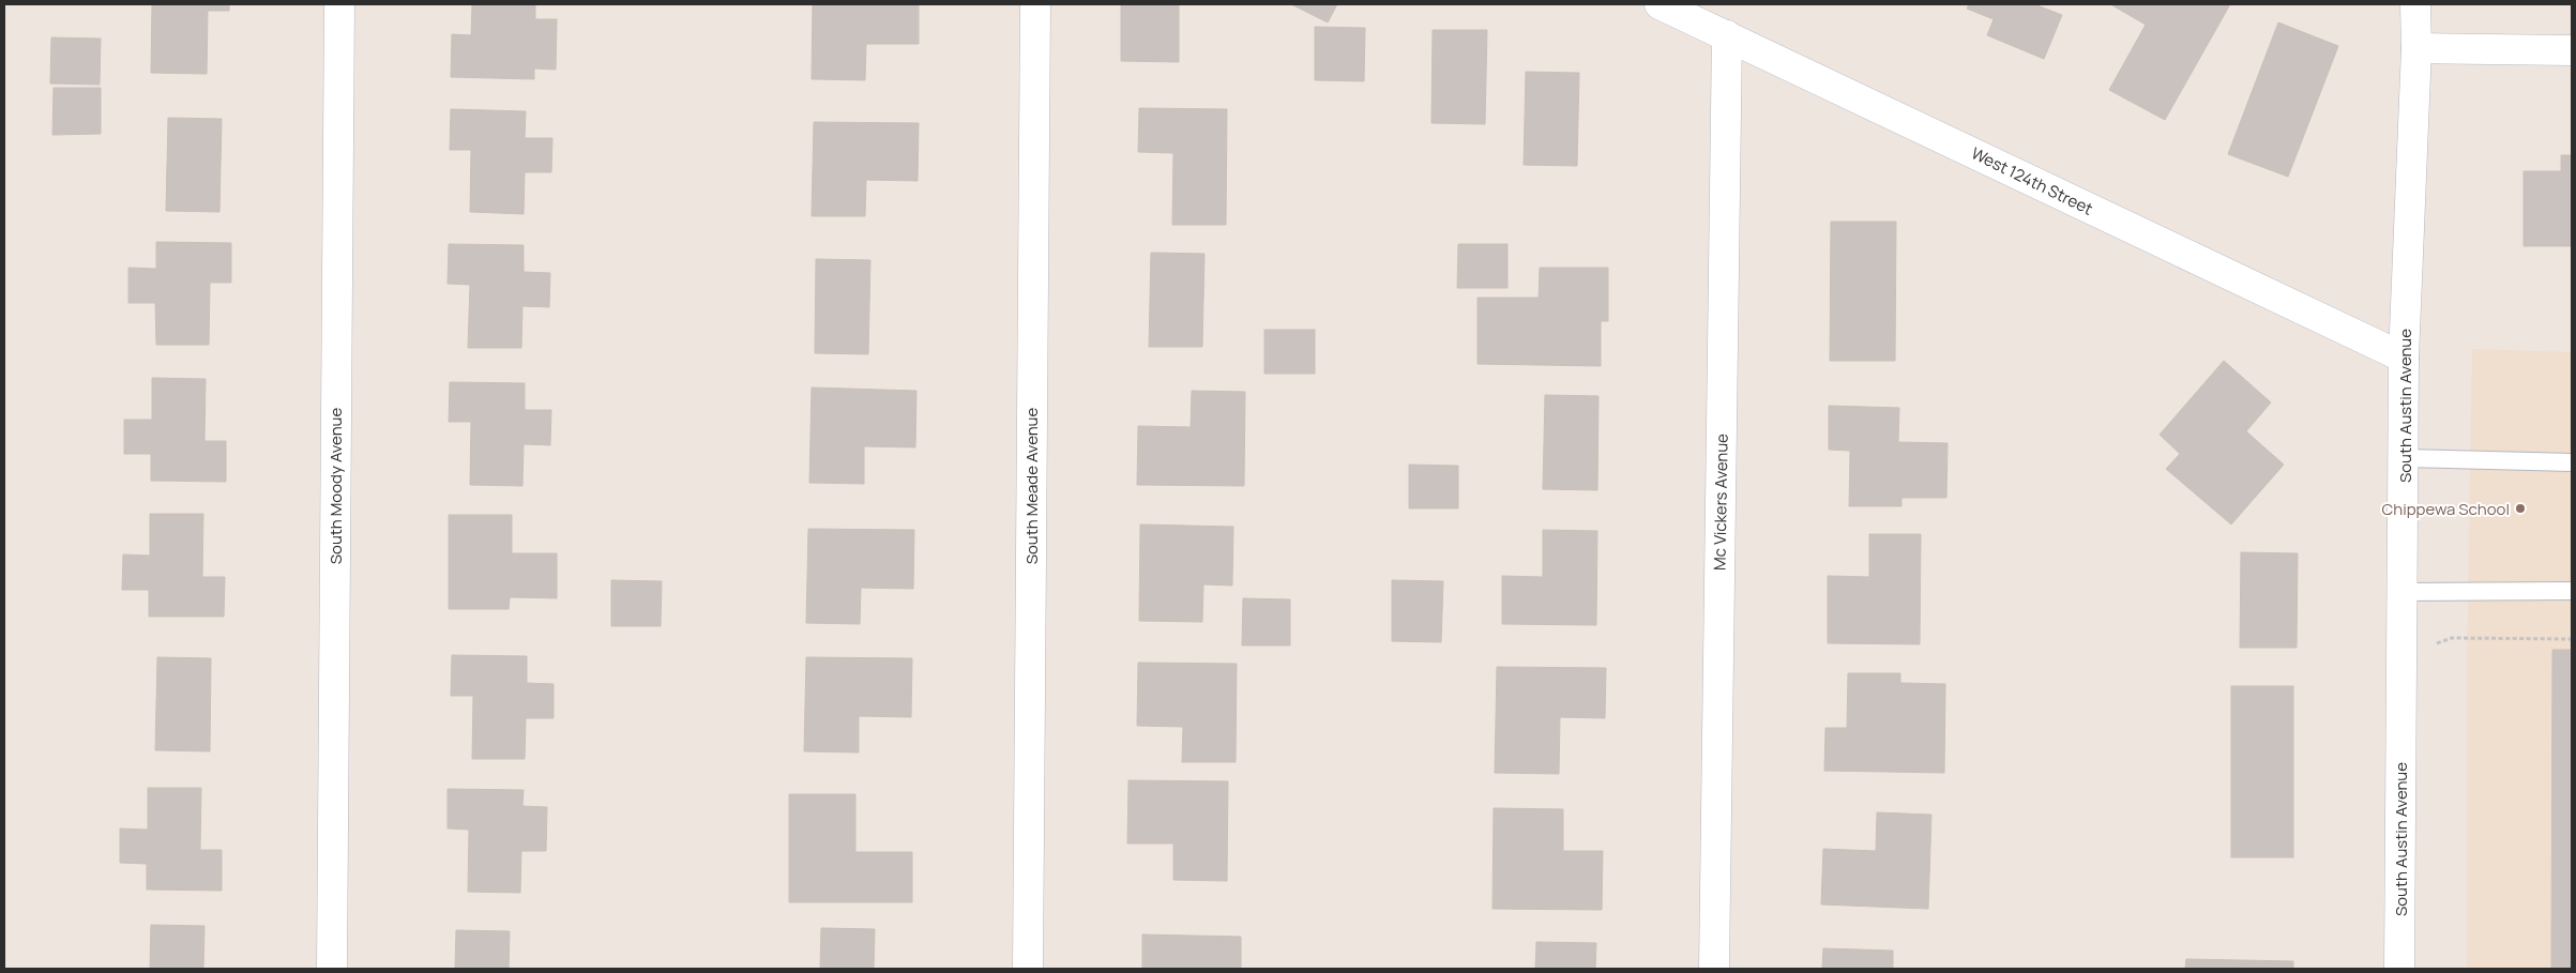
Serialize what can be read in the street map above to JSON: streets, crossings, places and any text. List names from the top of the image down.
{
  "streets": {
    "street": [
      "West 124th Street",
      "South Austin Avenue",
      "South Moody Avenue",
      "South Meade Avenue",
      "Mc Vickers Avenue"
    ]
  },
  "crossings": [
    ["West 124th Street", "South Austin Avenue"],
    ["West 124th Street", "Mc Vickers Avenue"]
  ],
  "places": ["Chippewa School"]
}
